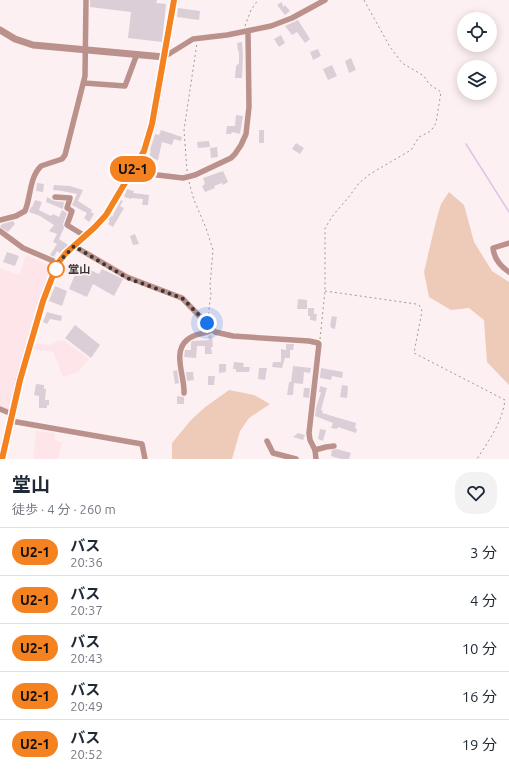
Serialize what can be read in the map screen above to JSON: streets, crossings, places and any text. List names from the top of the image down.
{
  "places": ["堂山"],
  "lines": ["bus line U2-1"],
  "page": {
    "on_map": "U2-1",
    "heading": ["堂山", "徒歩 · 4 分 · 260 m"],
    "list": [
      {
        "mark": "U2-1",
        "name": "バス",
        "note": "20:36",
        "value": "3 分"
      },
      {
        "mark": "U2-1",
        "name": "バス",
        "note": "20:37",
        "value": "4 分"
      },
      {
        "mark": "U2-1",
        "name": "バス",
        "note": "20:43",
        "value": "10 分"
      },
      {
        "mark": "U2-1",
        "name": "バス",
        "note": "20:49",
        "value": "16 分"
      },
      {
        "mark": "U2-1",
        "name": "バス",
        "note": "20:52",
        "value": "19 分"
      }
    ]
  }
}
